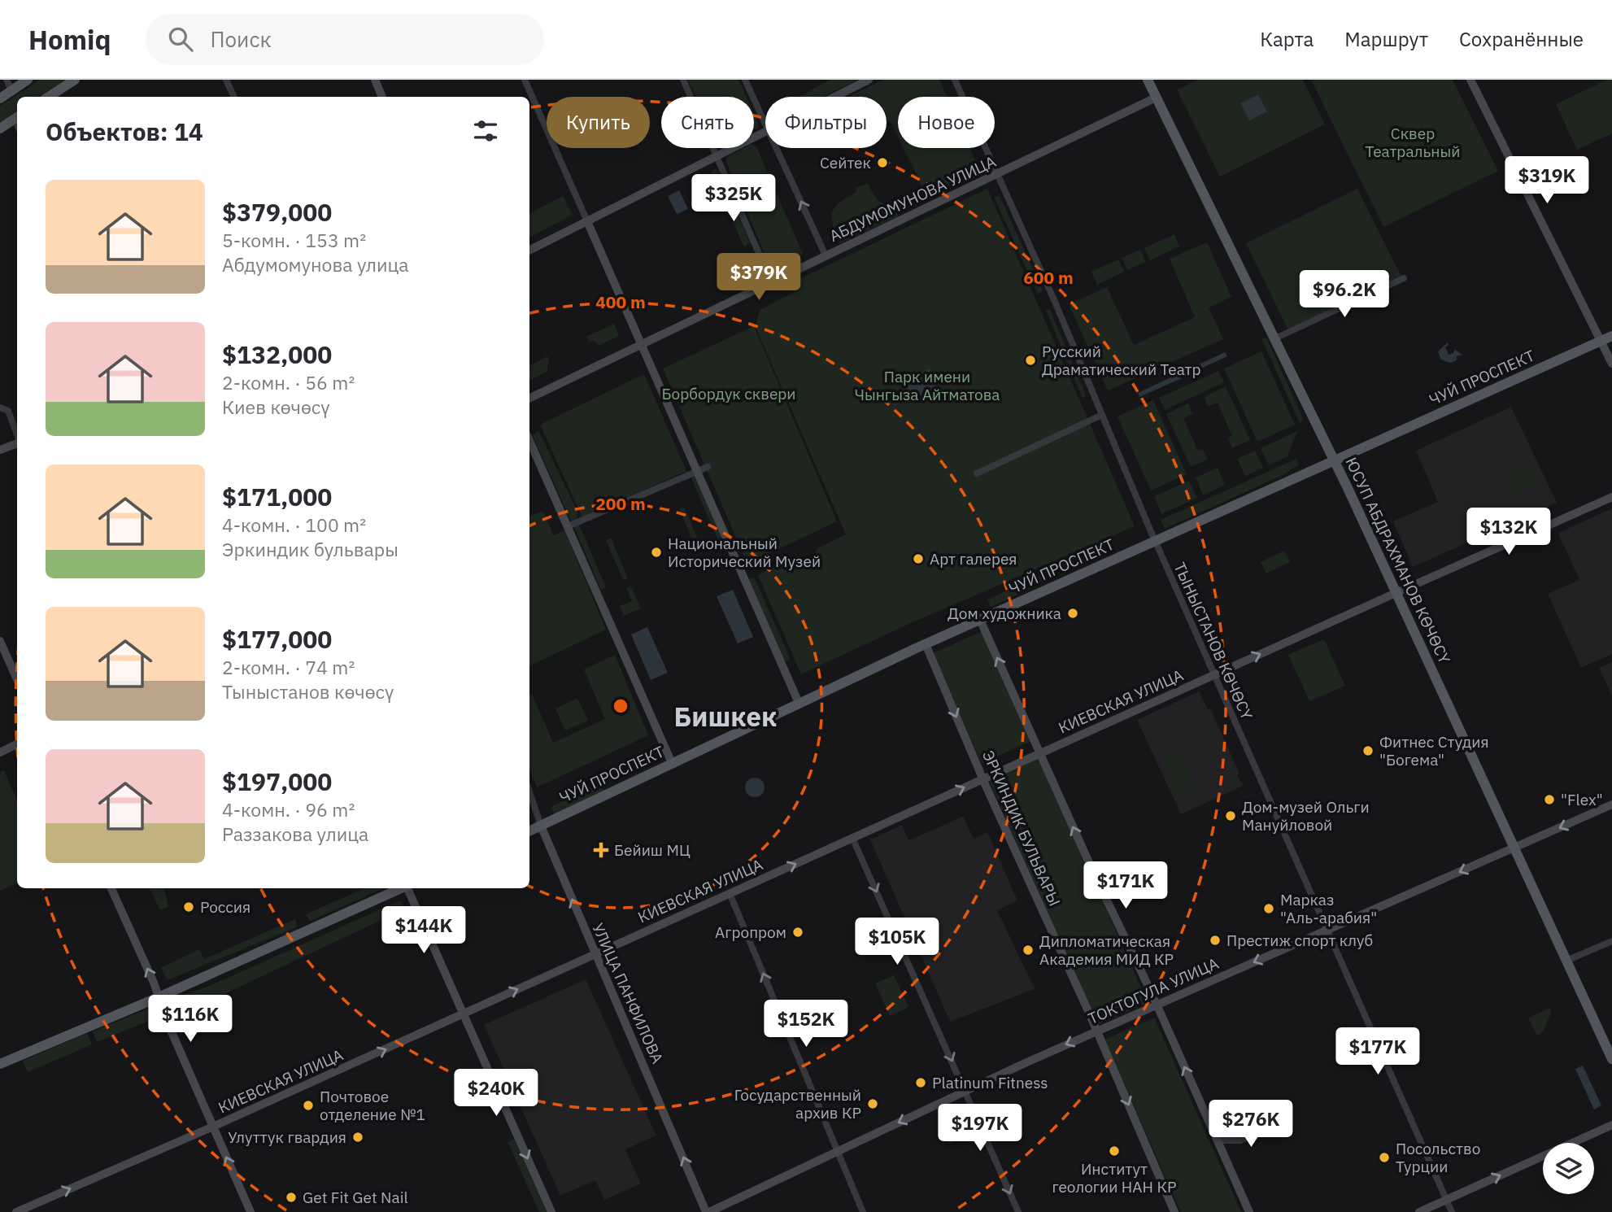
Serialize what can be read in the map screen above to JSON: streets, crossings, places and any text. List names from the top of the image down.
{
  "streets": {
    "main road": ["ЧУЙ ПРОСПЕКТ", "ЮСУП АБДРАХМАНОВ КӨЧӨСҮ"],
    "street": [
      "АБДУМОМУНОВА УЛИЦА",
      "ТЫНЫСТАНОВ КӨЧӨСҮ",
      "КИЕВСКАЯ УЛИЦА",
      "ЭРКИНДИК БУЛЬВАРЫ",
      "ТОКТОГУЛА УЛИЦА",
      "УЛИЦА ПАНФИЛОВА"
    ]
  },
  "crossings": [
    ["АБДУМОМУНОВА УЛИЦА", "ЮСУП АБДРАХМАНОВ КӨЧӨСҮ"],
    ["АБДУМОМУНОВА УЛИЦА", "ТЫНЫСТАНОВ КӨЧӨСҮ"],
    ["ЧУЙ ПРОСПЕКТ", "ЮСУП АБДРАХМАНОВ КӨЧӨСҮ"],
    ["ЧУЙ ПРОСПЕКТ", "ТЫНЫСТАНОВ КӨЧӨСҮ"],
    ["ЧУЙ ПРОСПЕКТ", "ЭРКИНДИК БУЛЬВАРЫ"],
    ["ЧУЙ ПРОСПЕКТ", "УЛИЦА ПАНФИЛОВА"],
    ["ЮСУП АБДРАХМАНОВ КӨЧӨСҮ", "КИЕВСКАЯ УЛИЦА"],
    ["ЮСУП АБДРАХМАНОВ КӨЧӨСҮ", "ТОКТОГУЛА УЛИЦА"],
    ["ТЫНЫСТАНОВ КӨЧӨСҮ", "КИЕВСКАЯ УЛИЦА"],
    ["ТЫНЫСТАНОВ КӨЧӨСҮ", "ТОКТОГУЛА УЛИЦА"],
    ["КИЕВСКАЯ УЛИЦА", "ЭРКИНДИК БУЛЬВАРЫ"],
    ["КИЕВСКАЯ УЛИЦА", "УЛИЦА ПАНФИЛОВА"],
    ["ЭРКИНДИК БУЛЬВАРЫ", "ТОКТОГУЛА УЛИЦА"],
    ["ТОКТОГУЛА УЛИЦА", "УЛИЦА ПАНФИЛОВА"]
  ],
  "one_way": ["КИЕВСКАЯ УЛИЦА", "ТОКТОГУЛА УЛИЦА", "УЛИЦА ПАНФИЛОВА"],
  "districts": ["Бишкек"],
  "parks": ["Сквер Театральный", "Парк имени Чынгыза Айтматова", "Борбордук сквери"],
  "places": {
    "other": [
      "Сейтек",
      "Русский Драматический Театр",
      "Национальный Исторический Музей",
      "Арт галерея",
      "Дом художника",
      "Фитнес Студия \"Богема\"",
      "\"Flex\"",
      "Дом-музей Ольги Мануйловой",
      "Россия",
      "Марказ \"Аль-арабия\"",
      "Агропром",
      "Престиж спорт клуб",
      "Дипломатическая Академия МИД КР",
      "Platinum Fitness",
      "Государственный архив КР",
      "Почтовое отделение №1",
      "Улуттук гвардия",
      "Институт геологии НАН КР",
      "Посольство Турции",
      "Get Fit Get Nail"
    ],
    "health": ["Бейиш МЦ"]
  },
  "page": {
    "header": "Homiq",
    "search": "Поиск",
    "nav": ["Карта", "Маршрут", "Сохранённые"],
    "chip": [
      "Купить",
      "Снять",
      "Фильтры",
      "Новое"
    ],
    "heading": "Объектов: 14",
    "price": [
      "$319K",
      "$325K",
      "$379K",
      "$96.2K",
      "$132K",
      "$171K",
      "$144K",
      "$105K",
      "$116K",
      "$152K",
      "$177K",
      "$240K",
      "$276K",
      "$197K"
    ],
    "list": [
      {
        "name": "$379,000",
        "note": "5-комн. · 153 m² · Абдумомунова улица"
      },
      {
        "name": "$132,000",
        "note": "2-комн. · 56 m² · Киев көчөсү"
      },
      {
        "name": "$171,000",
        "note": "4-комн. · 100 m² · Эркиндик бульвары"
      },
      {
        "name": "$177,000",
        "note": "2-комн. · 74 m² · Тыныстанов көчөсү"
      },
      {
        "name": "$197,000",
        "note": "4-комн. · 96 m² · Раззакова улица"
      }
    ]
  },
  "rings": ["600 m", "400 m", "200 m"]
}
